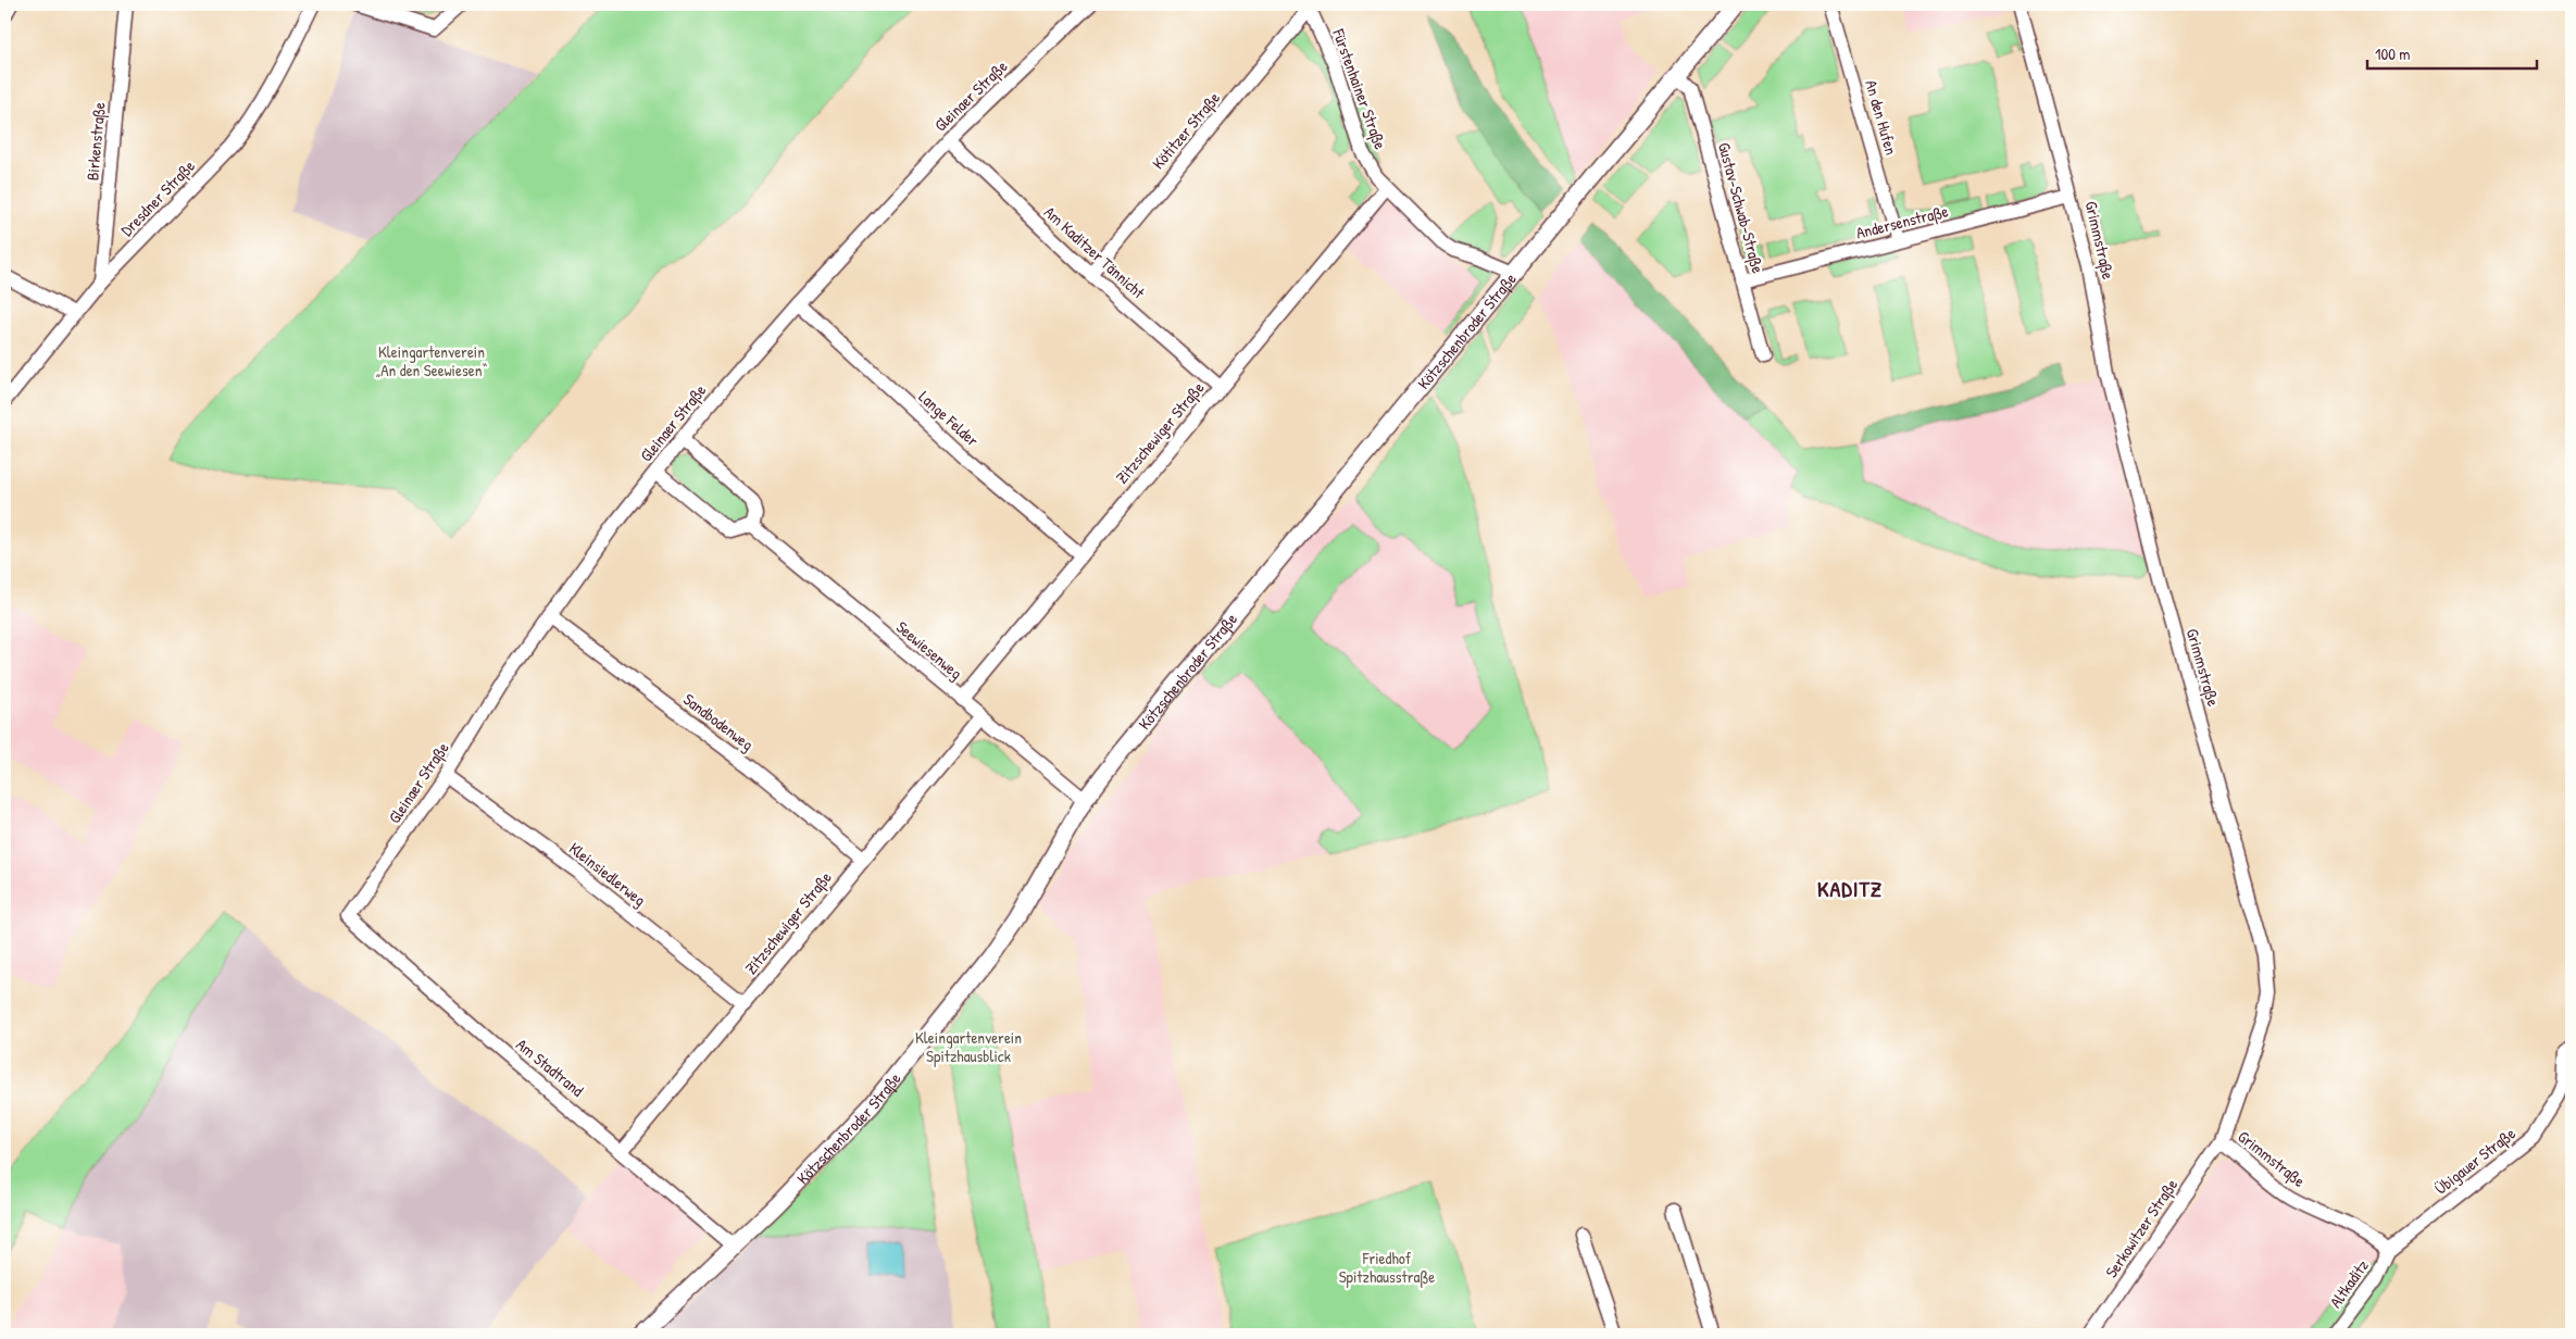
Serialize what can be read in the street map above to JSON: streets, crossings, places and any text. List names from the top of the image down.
{
  "streets": {
    "street": [
      "Fürstenhainer Straße",
      "Gleinaer Straße",
      "An den Hufen",
      "Kötitzer Straße",
      "Birkenstraße",
      "Dresdner Straße",
      "Gustav-Schwab-Straße",
      "Andersenstraße",
      "Grimmstraße",
      "Am Kaditzer Tännicht",
      "Kötzschenbroder Straße",
      "Lange Felder",
      "Zitzschewiger Straße",
      "Seewiesenweg",
      "Sandbodenweg",
      "Kleinsiedlerweg",
      "Am Stadtrand",
      "Übigauer Straße",
      "Serkowitzer Straße",
      "Altkaditz"
    ]
  },
  "crossings": [
    ["Fürstenhainer Straße", "Kötitzer Straße"],
    ["Fürstenhainer Straße", "Kötzschenbroder Straße"],
    ["Fürstenhainer Straße", "Zitzschewiger Straße"],
    ["Gleinaer Straße", "Am Kaditzer Tännicht"],
    ["Gleinaer Straße", "Lange Felder"],
    ["Gleinaer Straße", "Sandbodenweg"],
    ["Gleinaer Straße", "Kleinsiedlerweg"],
    ["Gleinaer Straße", "Am Stadtrand"],
    ["An den Hufen", "Andersenstraße"],
    ["Kötitzer Straße", "Am Kaditzer Tännicht"],
    ["Birkenstraße", "Dresdner Straße"],
    ["Gustav-Schwab-Straße", "Andersenstraße"],
    ["Gustav-Schwab-Straße", "Kötzschenbroder Straße"],
    ["Andersenstraße", "Grimmstraße"],
    ["Grimmstraße", "Übigauer Straße"],
    ["Grimmstraße", "Serkowitzer Straße"],
    ["Grimmstraße", "Altkaditz"],
    ["Am Kaditzer Tännicht", "Zitzschewiger Straße"],
    ["Kötzschenbroder Straße", "Seewiesenweg"],
    ["Kötzschenbroder Straße", "Am Stadtrand"],
    ["Lange Felder", "Zitzschewiger Straße"],
    ["Zitzschewiger Straße", "Seewiesenweg"],
    ["Zitzschewiger Straße", "Sandbodenweg"],
    ["Zitzschewiger Straße", "Kleinsiedlerweg"],
    ["Zitzschewiger Straße", "Am Stadtrand"],
    ["Übigauer Straße", "Altkaditz"]
  ],
  "districts": ["KADITZ"],
  "parks": ["Kleingartenverein „An den Seewiesen“", "Kleingartenverein Spitzhausblick", "Friedhof Spitzhausstraße"],
  "scale_bar": "100 m"
}
